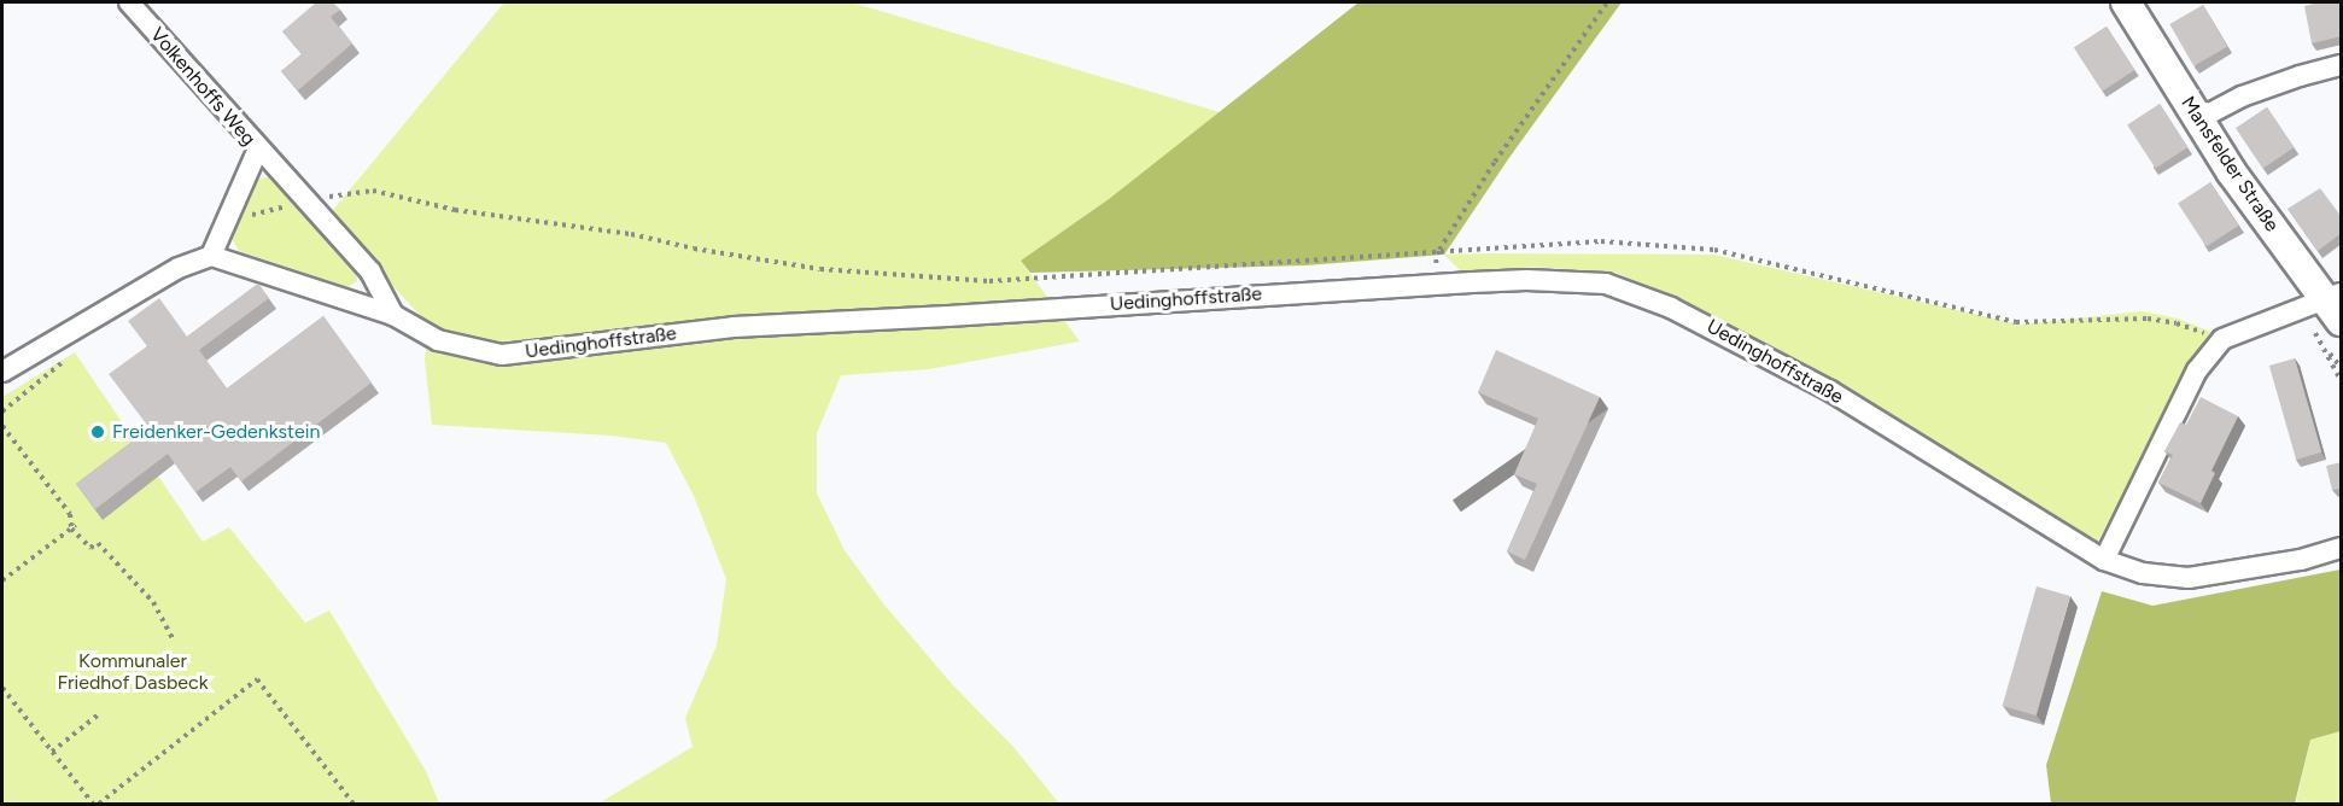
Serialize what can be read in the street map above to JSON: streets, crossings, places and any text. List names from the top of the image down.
{
  "streets": {
    "street": ["Volkenhoffs Weg", "Mansfelder Straße", "Uedinghoffstraße"]
  },
  "crossings": [
    ["Volkenhoffs Weg", "Uedinghoffstraße"]
  ],
  "parks": ["Kommunaler Friedhof Dasbeck"],
  "places": ["Freidenker-Gedenkstein"]
}
